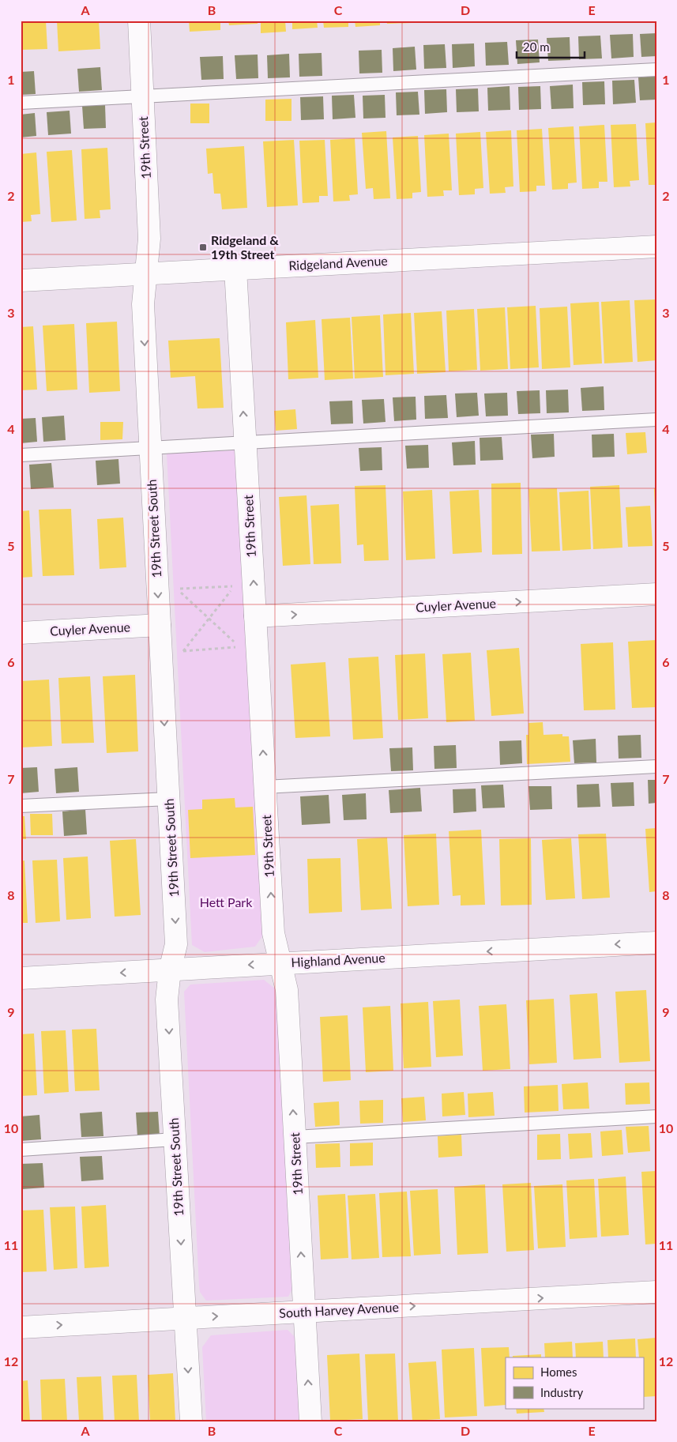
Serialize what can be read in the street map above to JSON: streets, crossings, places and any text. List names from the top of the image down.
{
  "streets": {
    "street": [
      "19th Street",
      "Ridgeland Avenue",
      "19th Street South",
      "Cuyler Avenue",
      "Highland Avenue",
      "South Harvey Avenue"
    ]
  },
  "crossings": [
    ["19th Street", "Ridgeland Avenue"],
    ["19th Street", "19th Street South"],
    ["19th Street", "Cuyler Avenue"],
    ["19th Street", "Highland Avenue"],
    ["19th Street", "South Harvey Avenue"],
    ["Ridgeland Avenue", "19th Street South"],
    ["19th Street South", "Cuyler Avenue"],
    ["19th Street South", "Highland Avenue"],
    ["19th Street South", "South Harvey Avenue"]
  ],
  "one_way": [
    "19th Street",
    "19th Street South",
    "Cuyler Avenue",
    "Highland Avenue",
    "South Harvey Avenue"
  ],
  "parks": ["Hett Park"],
  "places": {
    "transit": ["Ridgeland & 19th Street"]
  },
  "legend": ["Homes", "Industry"],
  "scale_bar": "20 m",
  "grid": {
    "columns": [
      "A",
      "B",
      "C",
      "D",
      "E"
    ],
    "rows": [
      "1",
      "2",
      "3",
      "4",
      "5",
      "6",
      "7",
      "8",
      "9",
      "10",
      "11",
      "12"
    ]
  }
}
